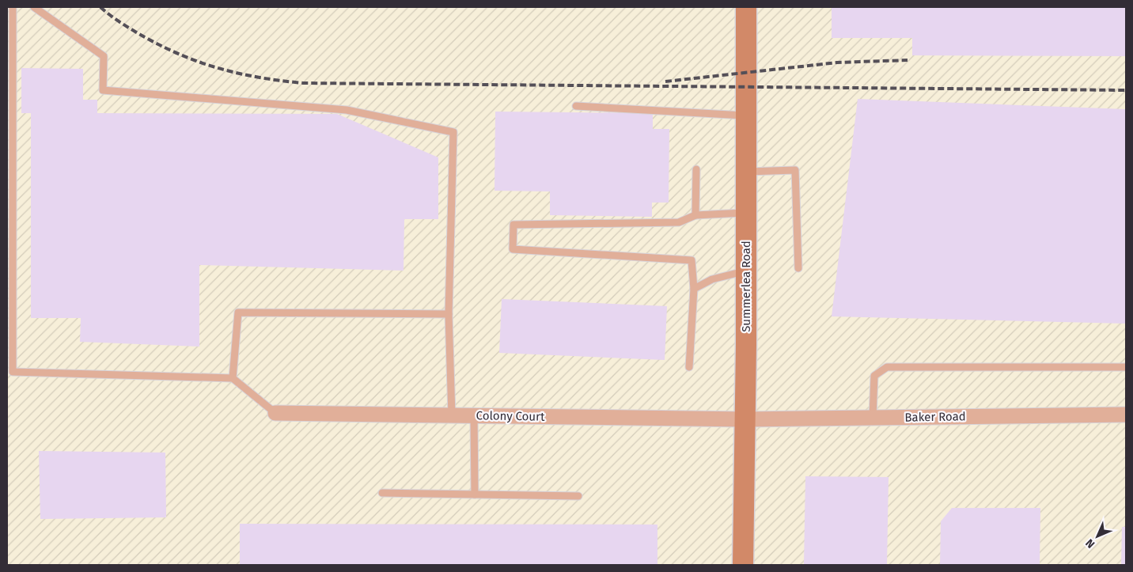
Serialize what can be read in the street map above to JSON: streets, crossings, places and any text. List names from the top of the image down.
{
  "streets": {
    "street": ["Summerlea Road", "Colony Court", "Baker Road"]
  },
  "crossings": [
    ["Summerlea Road", "Colony Court"],
    ["Summerlea Road", "Baker Road"],
    ["Colony Court", "Baker Road"]
  ],
  "north": "bottom left"
}
